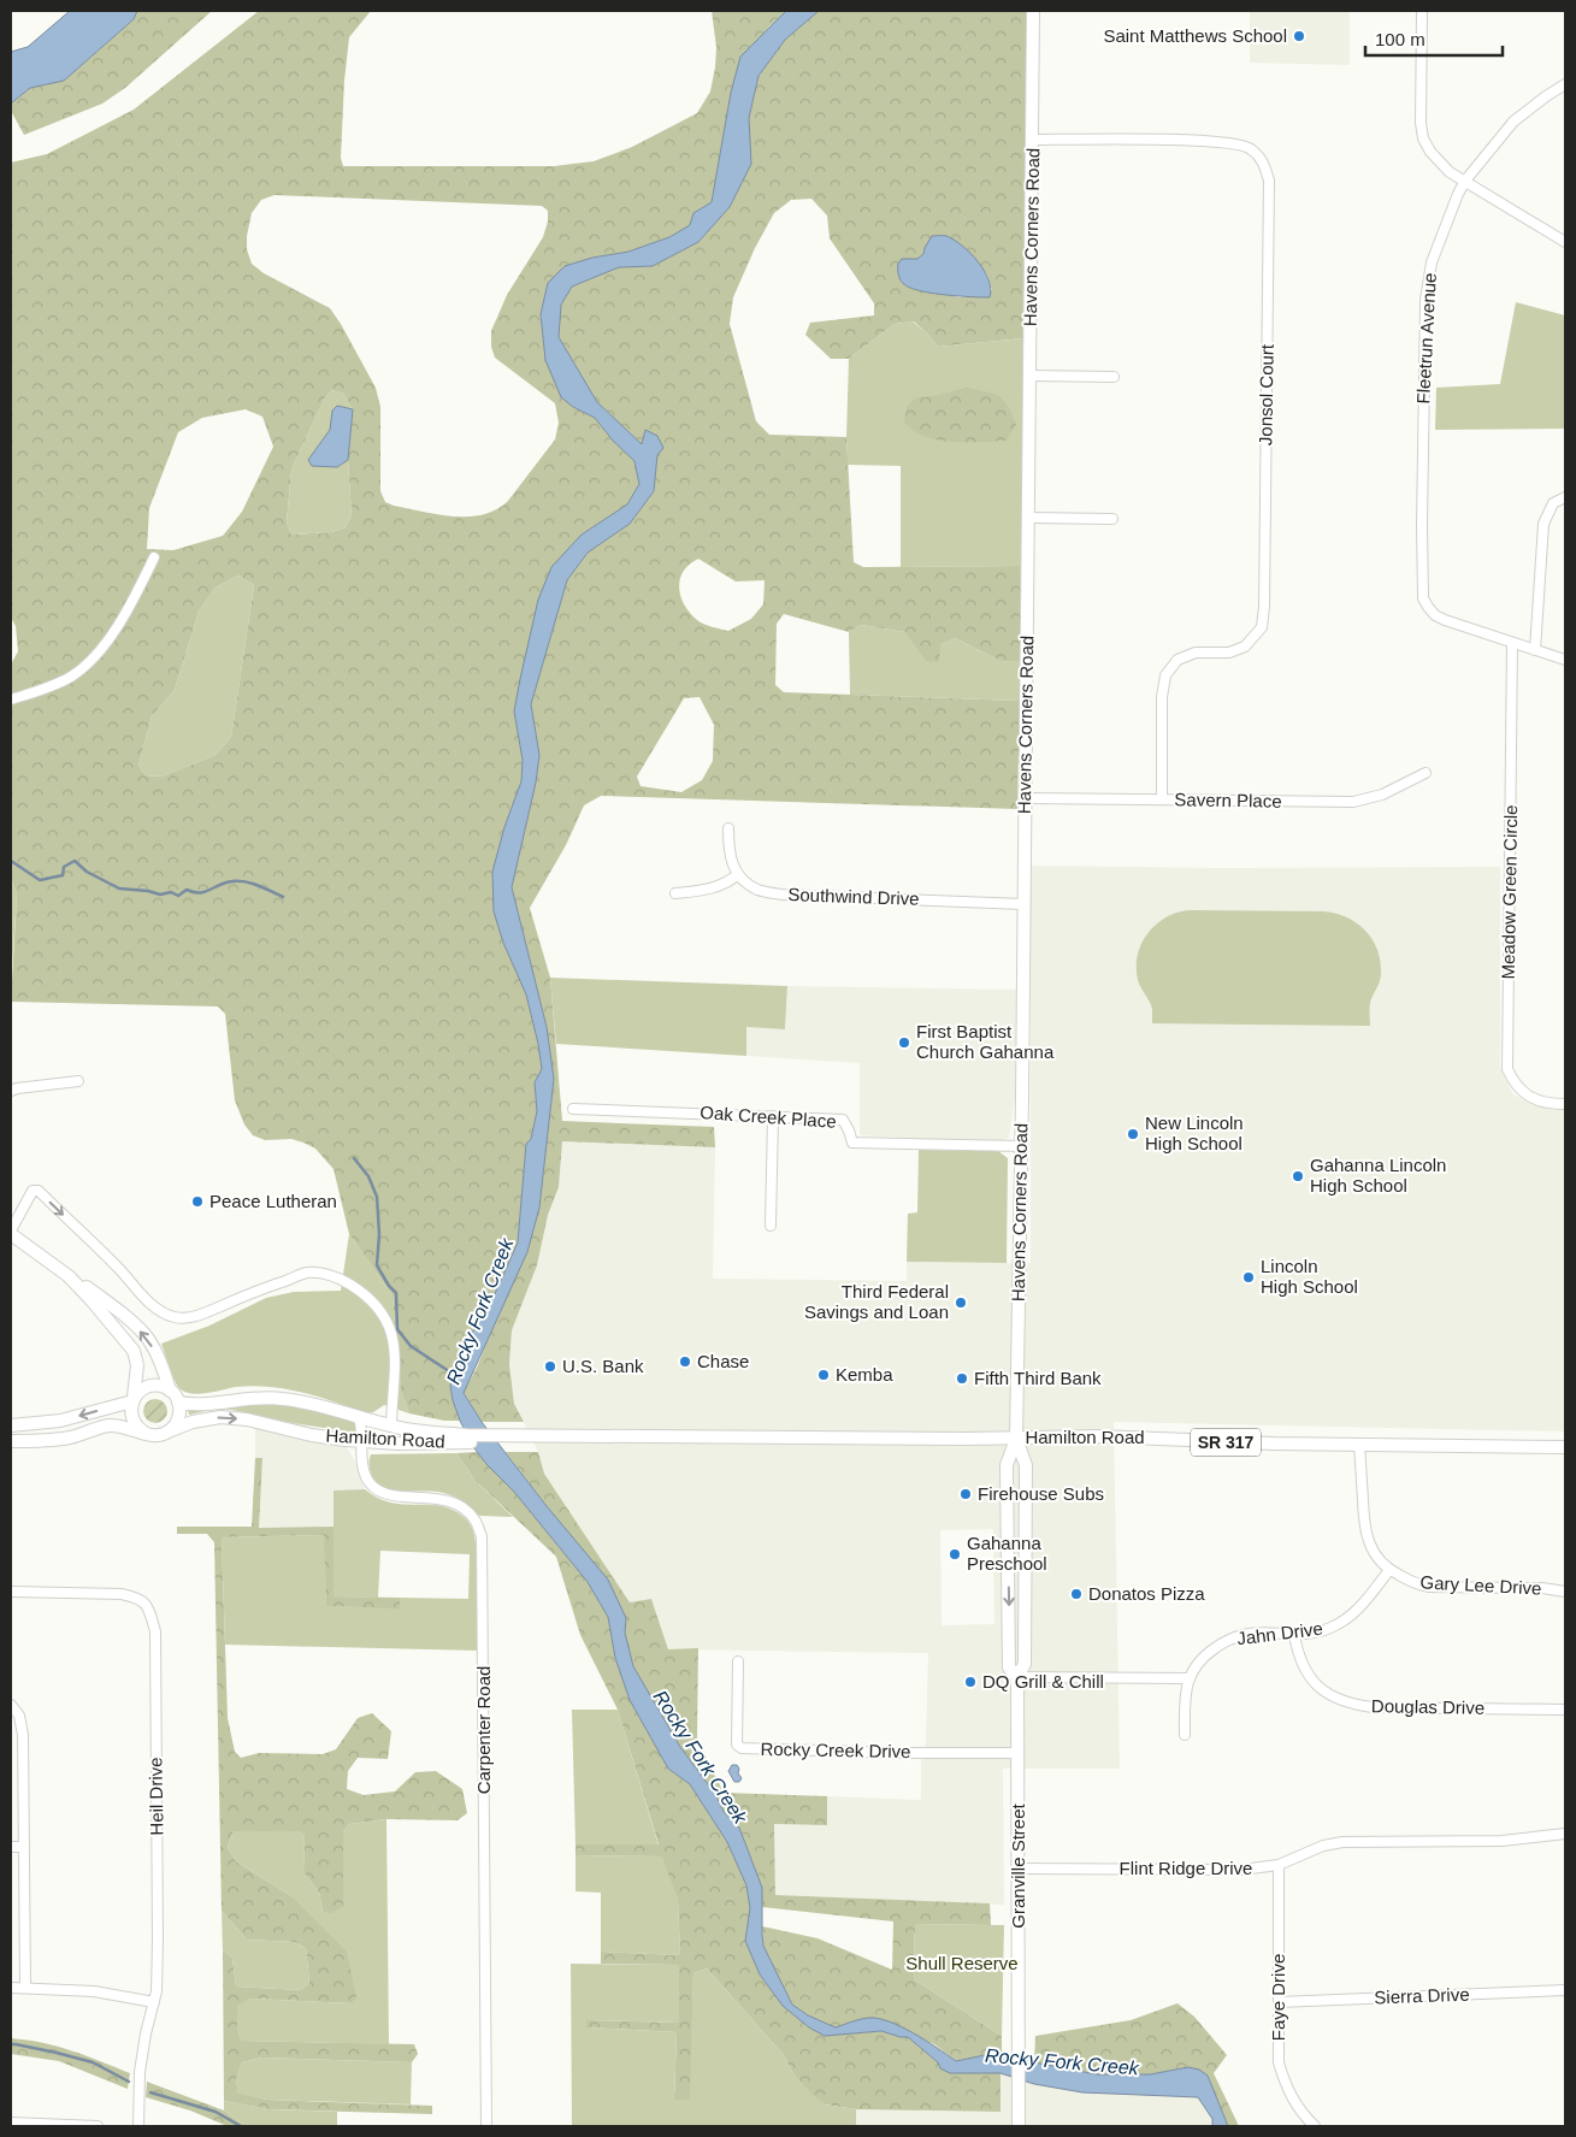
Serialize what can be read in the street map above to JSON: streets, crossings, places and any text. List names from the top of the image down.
{
  "streets": {
    "main road": [
      "Havens Corners Road",
      "Hamilton Road",
      "SR 317",
      "Granville Street"
    ],
    "street": [
      "Fleetrun Avenue",
      "Jonsol Court",
      "Savern Place",
      "Meadow Green Circle",
      "Southwind Drive",
      "Oak Creek Place",
      "Gary Lee Drive",
      "Jahn Drive",
      "Douglas Drive",
      "Carpenter Road",
      "Rocky Creek Drive",
      "Heil Drive",
      "Flint Ridge Drive",
      "Sierra Drive",
      "Faye Drive"
    ]
  },
  "crossings": [
    ["Havens Corners Road", "Jonsol Court"],
    ["Havens Corners Road", "Savern Place"],
    ["Havens Corners Road", "Southwind Drive"],
    ["Havens Corners Road", "Oak Creek Place"],
    ["Havens Corners Road", "Hamilton Road"],
    ["Havens Corners Road", "Granville Street"],
    ["Fleetrun Avenue", "Meadow Green Circle"],
    ["Jonsol Court", "Savern Place"],
    ["Hamilton Road", "Gary Lee Drive"],
    ["Hamilton Road", "Carpenter Road"],
    ["Hamilton Road", "Granville Street"],
    ["Gary Lee Drive", "Jahn Drive"],
    ["Jahn Drive", "Douglas Drive"],
    ["Rocky Creek Drive", "Granville Street"],
    ["Granville Street", "Flint Ridge Drive"],
    ["Flint Ridge Drive", "Faye Drive"],
    ["Sierra Drive", "Faye Drive"]
  ],
  "water": ["Rocky Fork Creek"],
  "parks": ["Shull Reserve"],
  "places": [
    "Saint Matthews School",
    "First Baptist Church Gahanna",
    "New Lincoln High School",
    "Gahanna Lincoln High School",
    "Peace Lutheran",
    "Lincoln High School",
    "Third Federal Savings and Loan",
    "Chase",
    "U.S. Bank",
    "Kemba",
    "Fifth Third Bank",
    "Firehouse Subs",
    "Gahanna Preschool",
    "Donatos Pizza",
    "DQ Grill & Chill"
  ],
  "scale_bar": "100 m"
}
